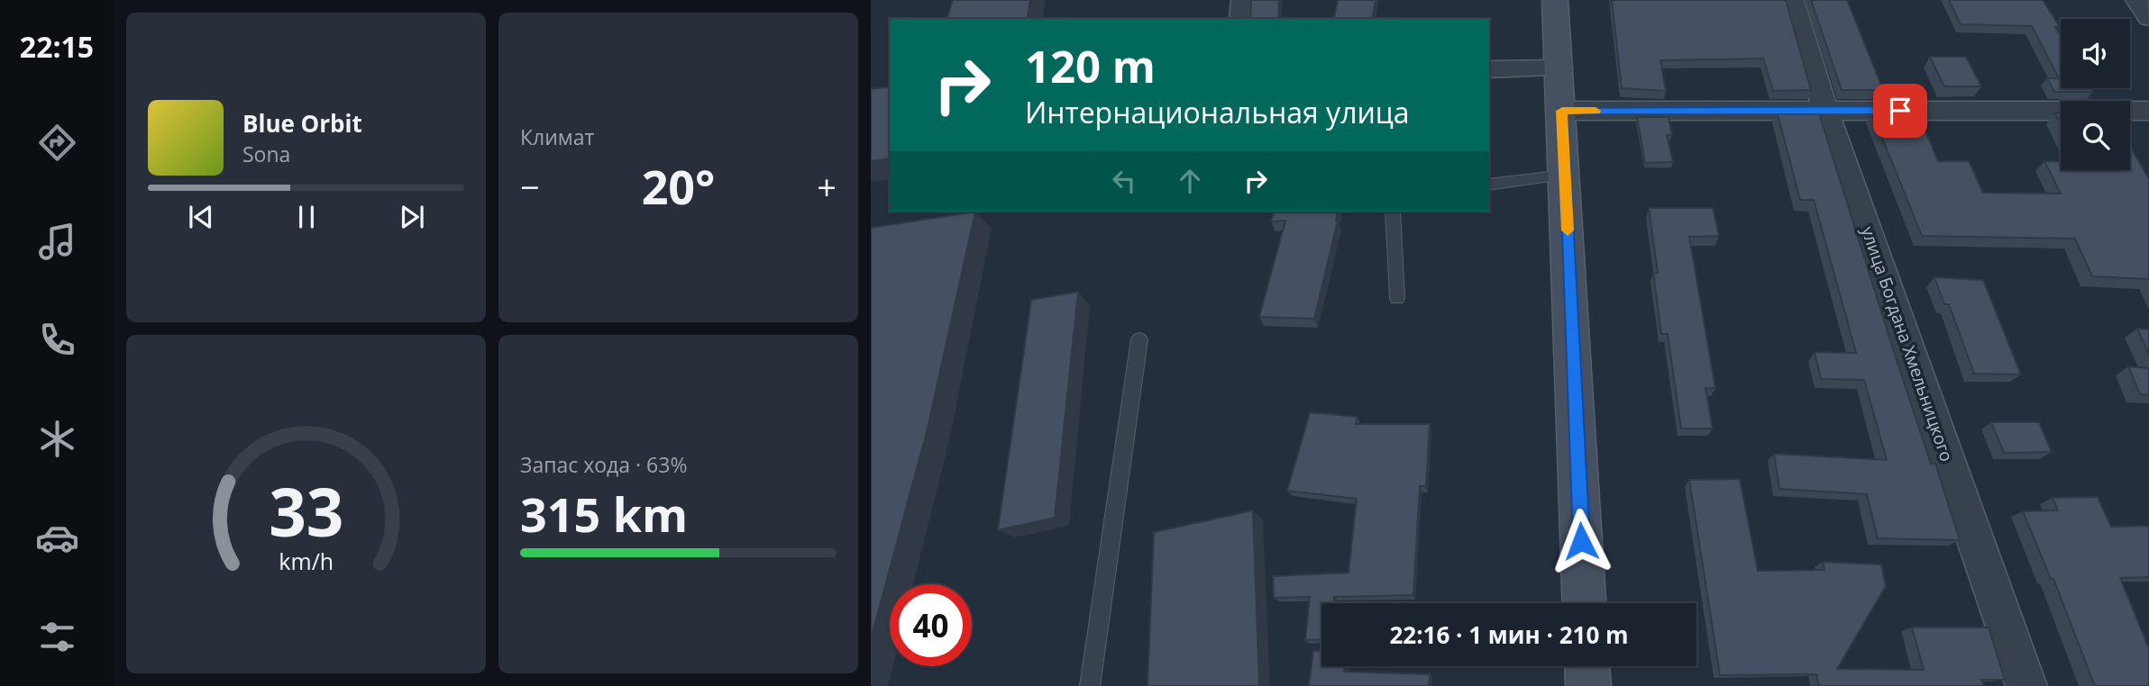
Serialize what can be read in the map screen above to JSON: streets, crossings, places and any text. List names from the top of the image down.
{
  "streets": {
    "street": ["улица Богдана Хмельницкого"]
  },
  "page": {
    "tabs": "22:15",
    "tile": [
      "Климат",
      ["Запас хода · 63%", "315 km"]
    ],
    "turn": ["120 m", "Интернациональная улица"],
    "song": ["Blue Orbit", "Sona"],
    "heat": ["−", "20°", "+"],
    "limit": "40",
    "trip": "22:16 · 1 мин · 210 m",
    "gauge": ["33", "km/h"]
  }
}
